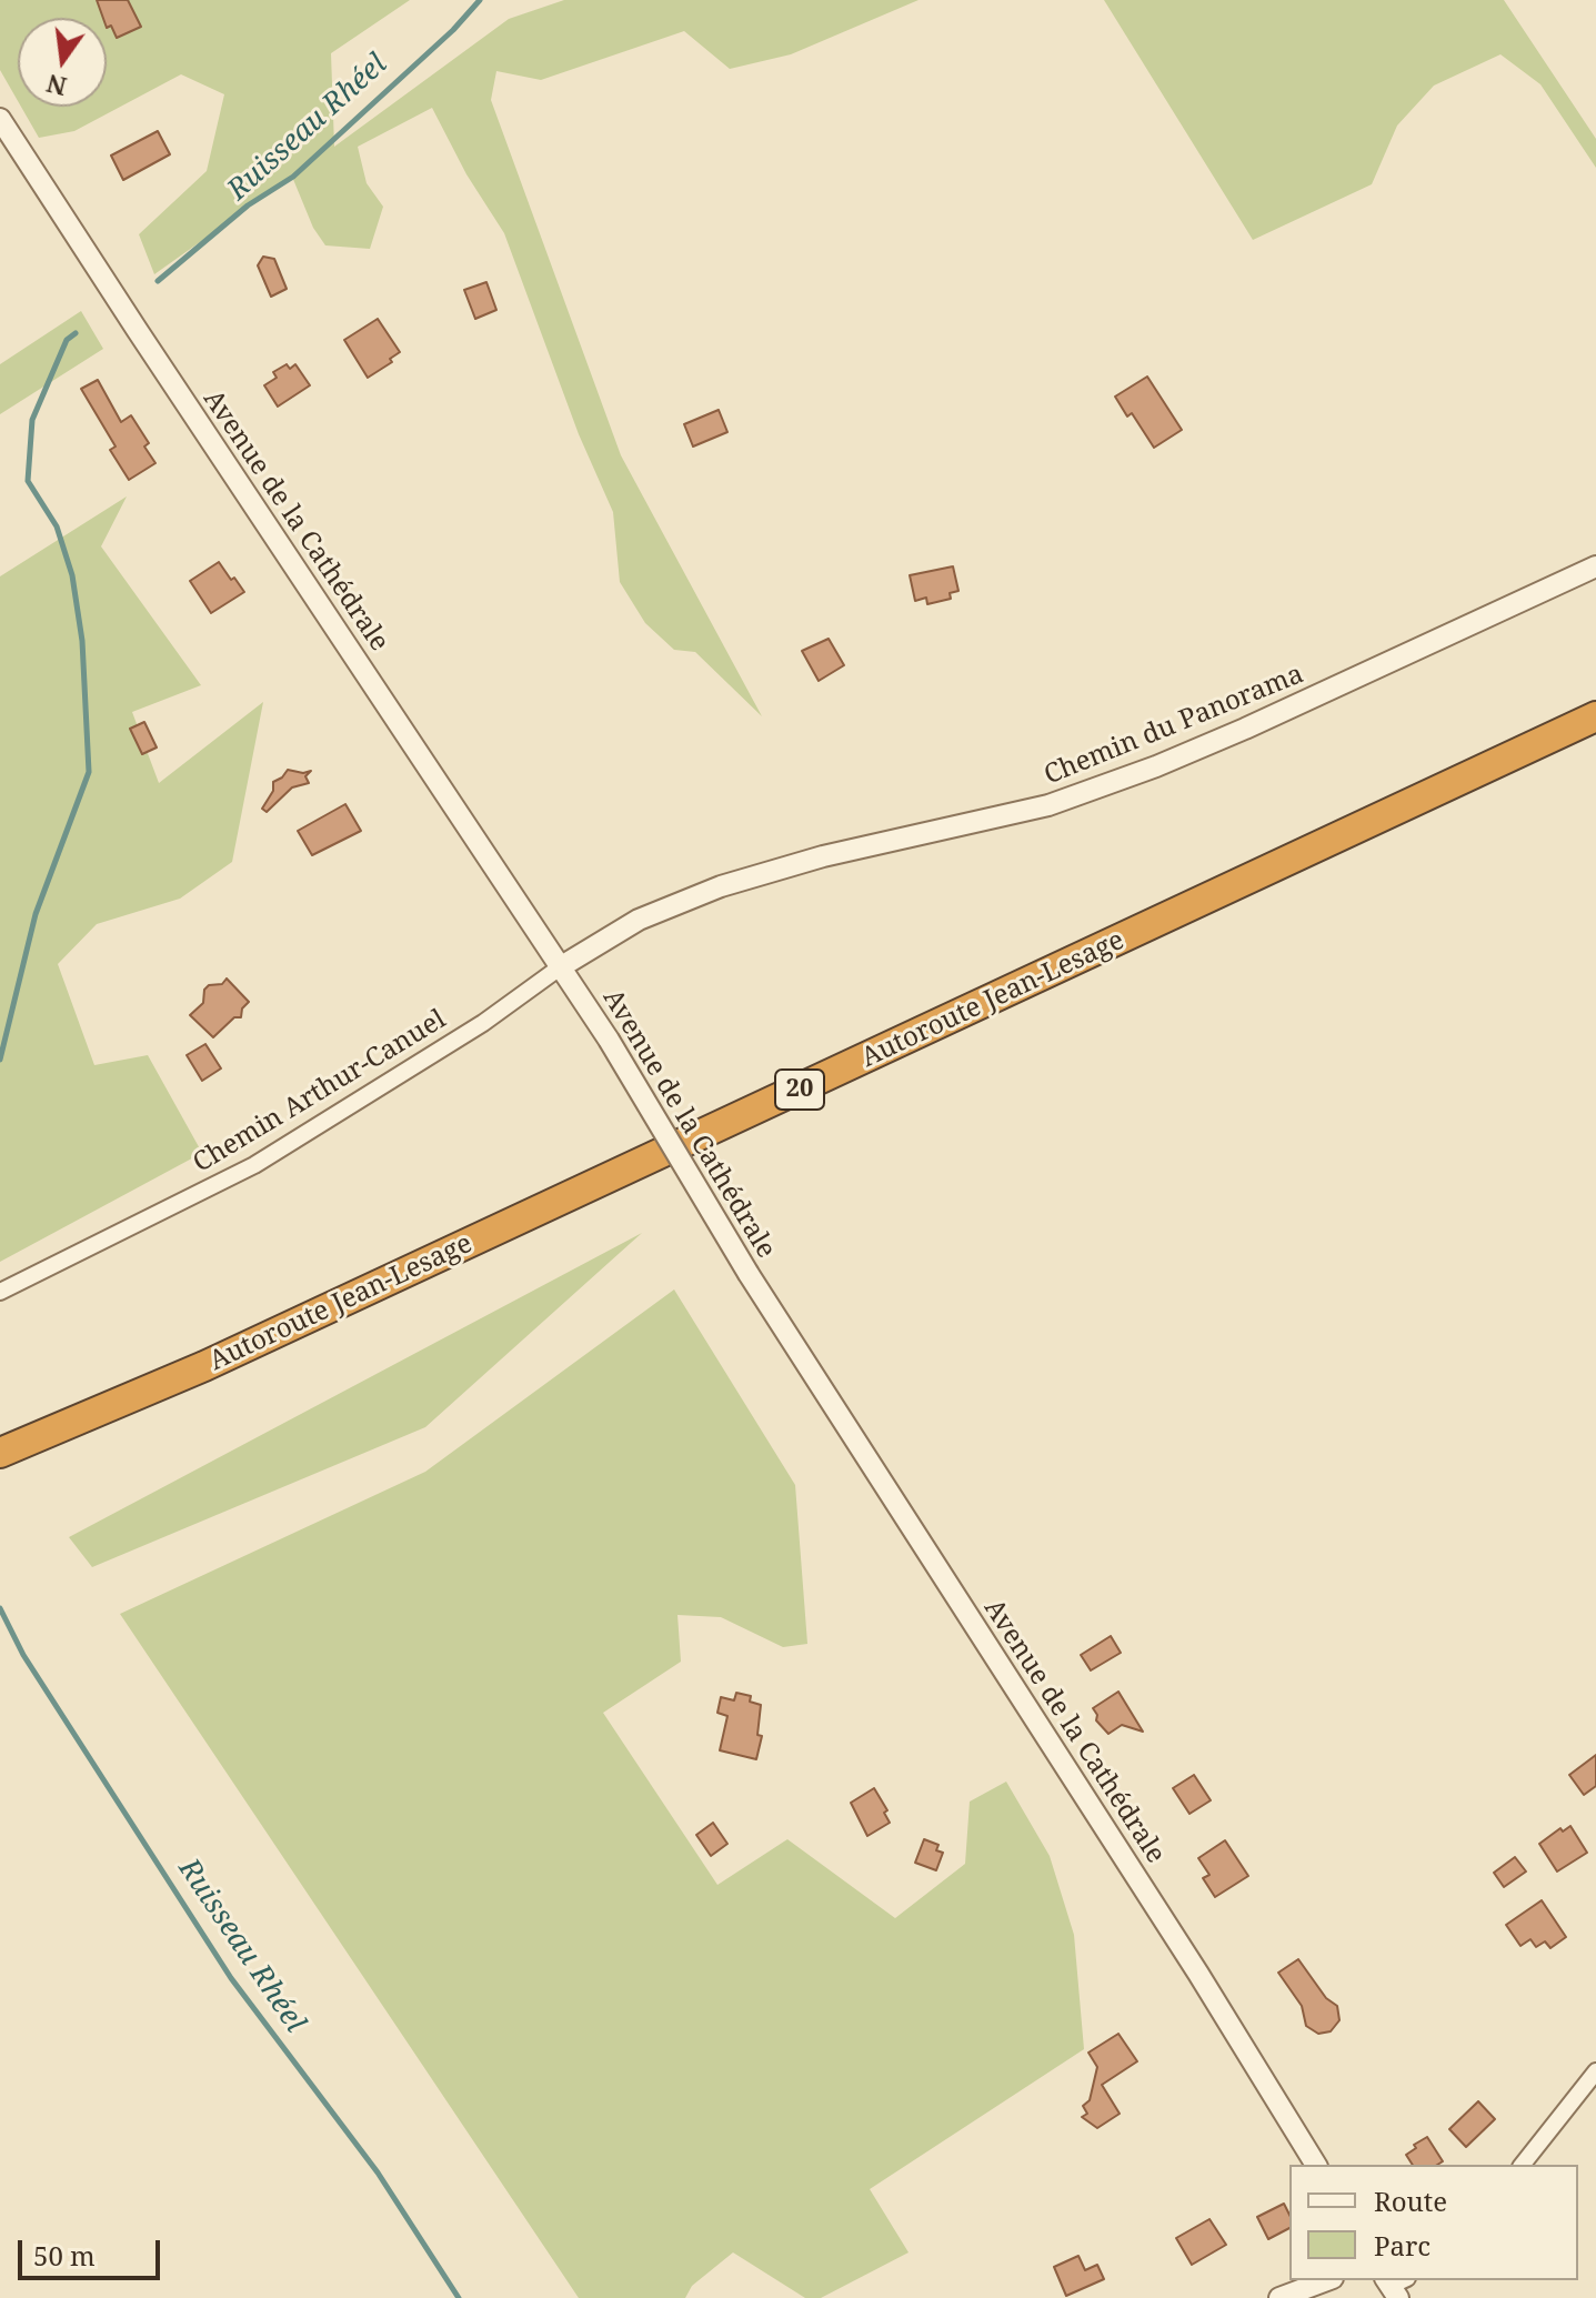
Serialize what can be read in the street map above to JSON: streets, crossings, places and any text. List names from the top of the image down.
{
  "streets": {
    "highway": ["Autoroute Jean-Lesage", "20"],
    "street": ["Avenue de la Cathédrale", "Chemin du Panorama", "Chemin Arthur-Canuel"]
  },
  "crossings": [
    ["Avenue de la Cathédrale", "Chemin du Panorama"],
    ["Avenue de la Cathédrale", "Chemin Arthur-Canuel"],
    ["Chemin du Panorama", "Chemin Arthur-Canuel"]
  ],
  "water": ["Ruisseau Rhéel"],
  "legend": ["Route", "Parc"],
  "scale_bar": "50 m",
  "north": "bottom"
}
